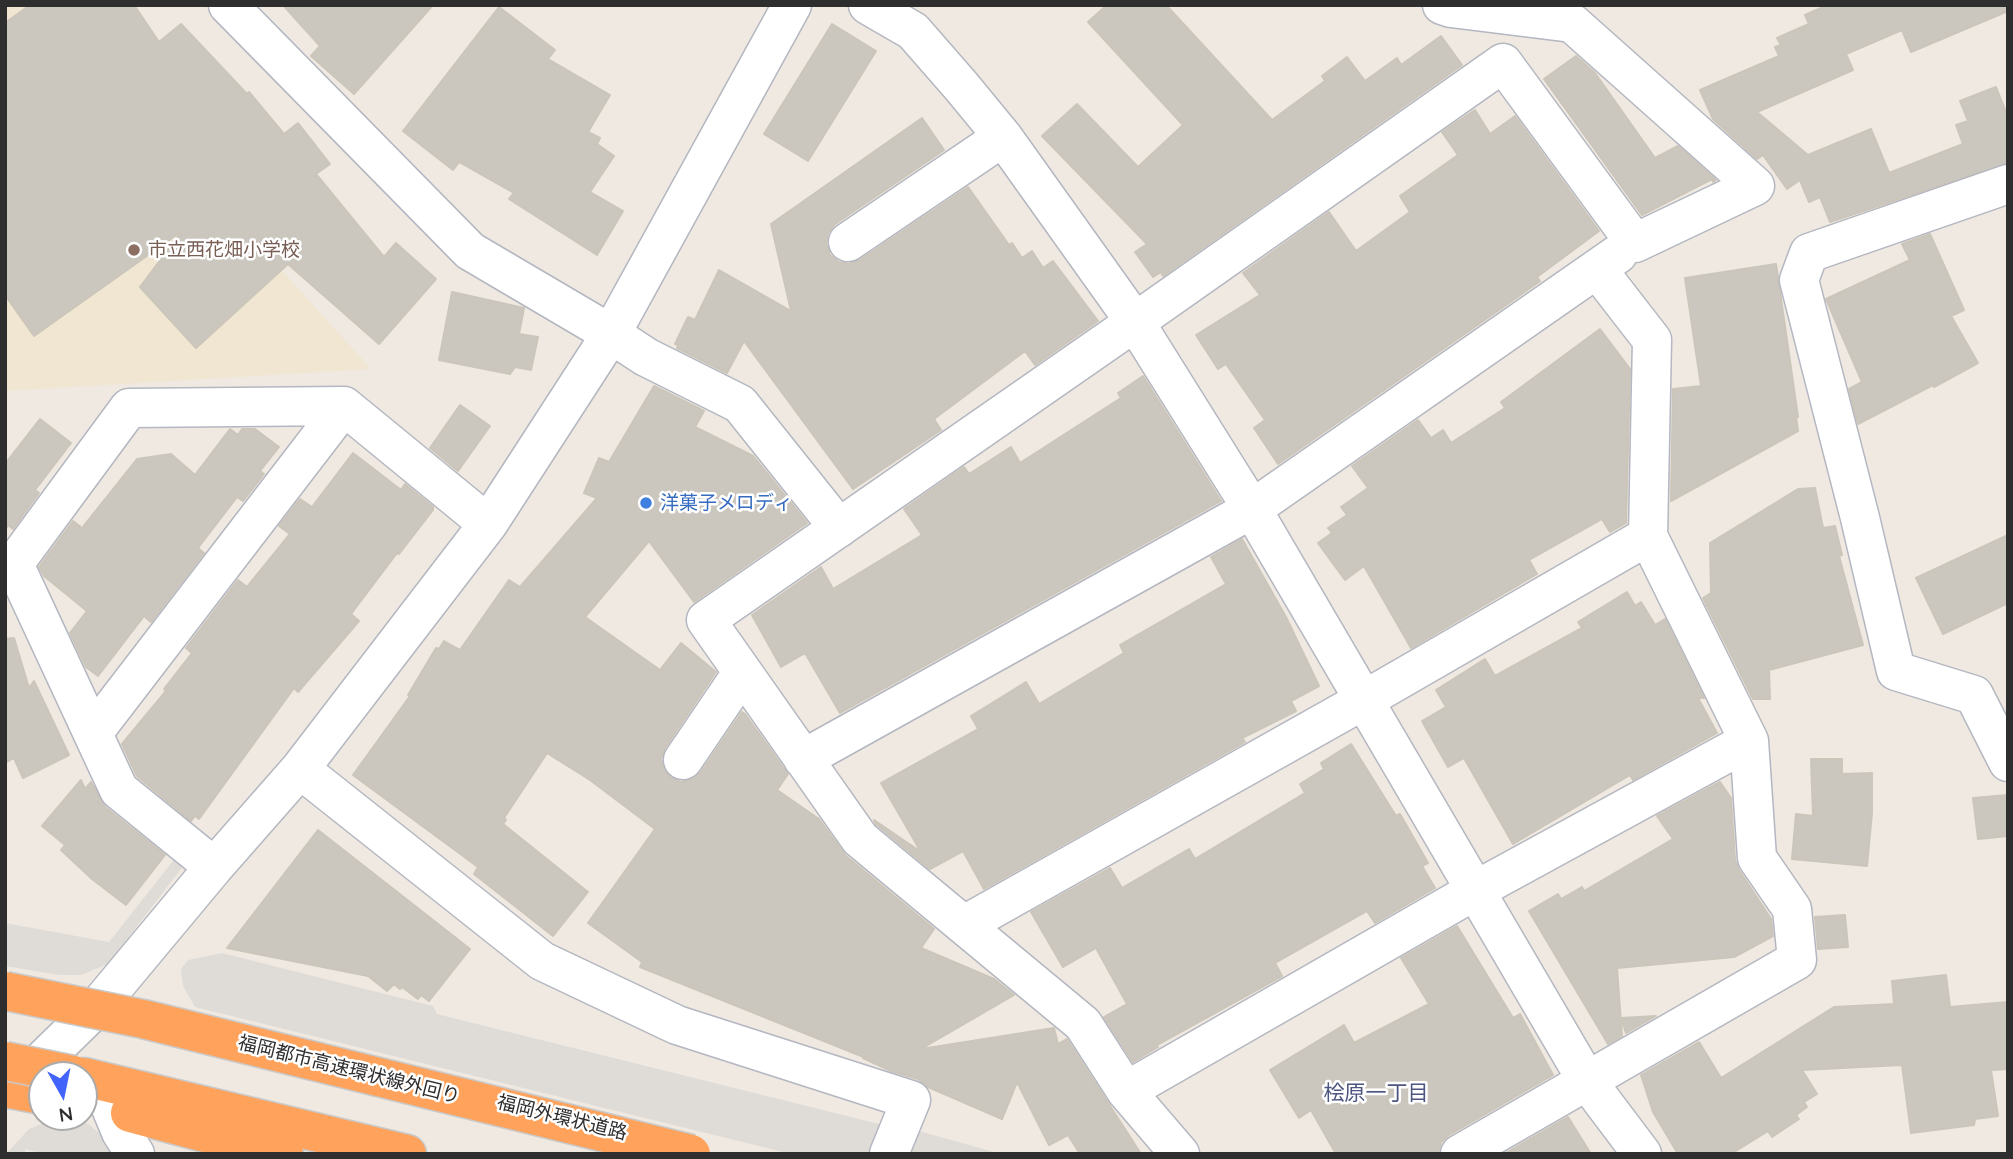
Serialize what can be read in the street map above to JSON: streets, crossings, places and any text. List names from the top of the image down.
{
  "streets": {
    "highway": ["福岡都市高速環状線外回り", "福岡外環状道路"]
  },
  "crossings": [
    ["福岡都市高速環状線外回り", "福岡外環状道路"]
  ],
  "districts": ["桧原一丁目"],
  "places": ["市立西花畑小学校", "洋菓子メロディ"],
  "north": "bottom"
}
